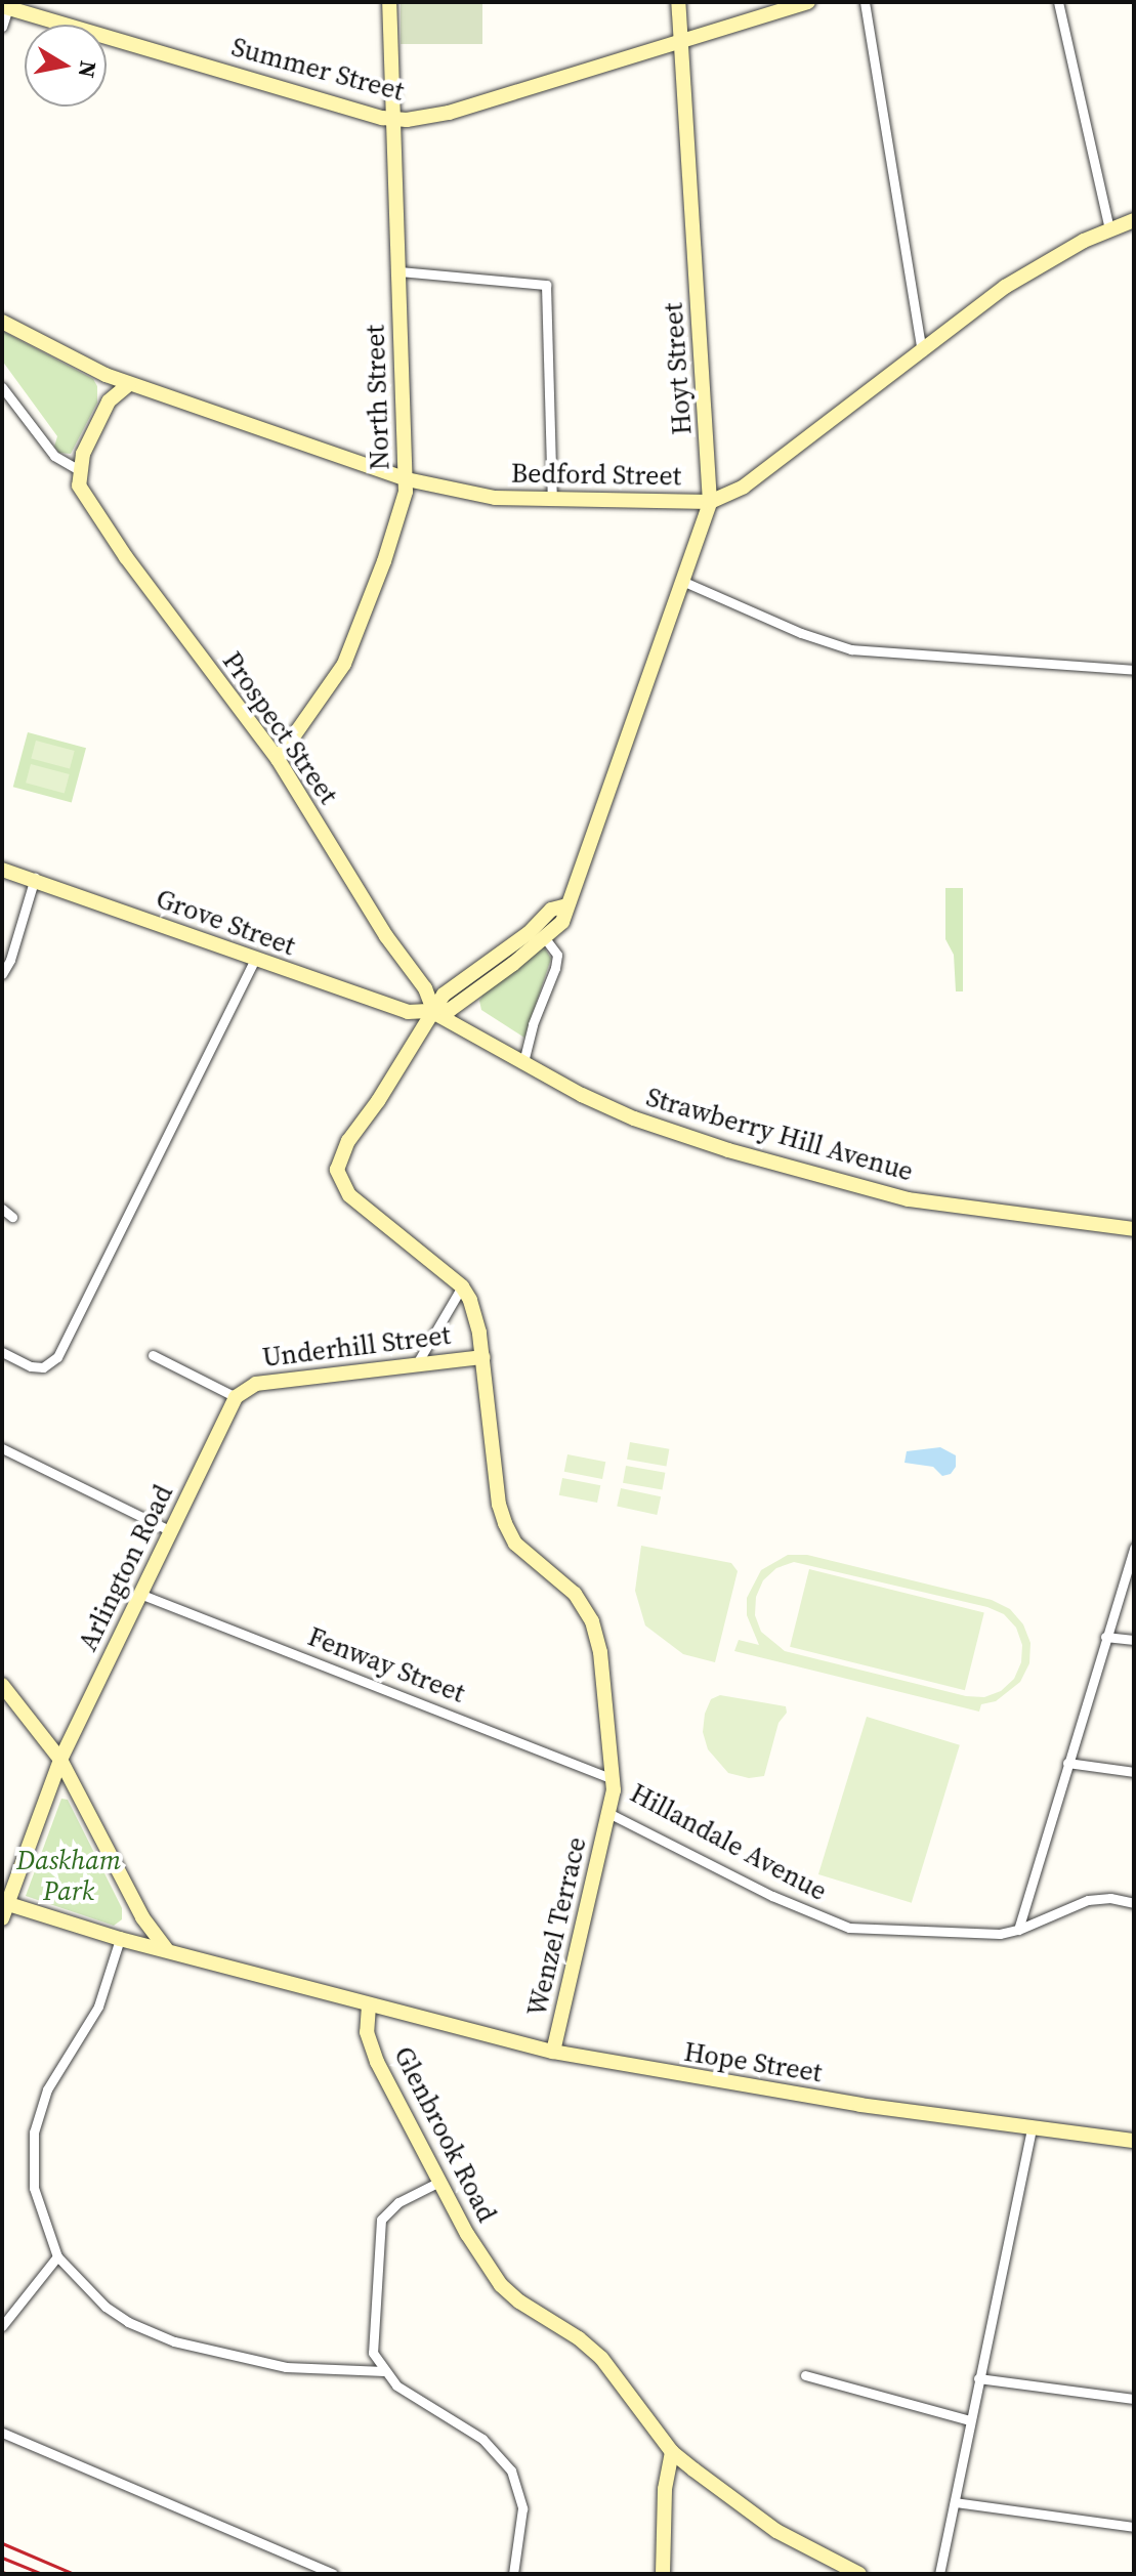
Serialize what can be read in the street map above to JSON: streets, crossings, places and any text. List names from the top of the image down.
{
  "streets": {
    "main road": [
      "Summer Street",
      "Hoyt Street",
      "North Street",
      "Bedford Street",
      "Prospect Street",
      "Grove Street",
      "Strawberry Hill Avenue",
      "Underhill Street",
      "Arlington Road",
      "Hillandale Avenue",
      "Wenzel Terrace",
      "Hope Street",
      "Glenbrook Road"
    ],
    "street": ["Fenway Street"]
  },
  "crossings": [
    ["Summer Street", "Hoyt Street"],
    ["Summer Street", "North Street"],
    ["Hoyt Street", "Bedford Street"],
    ["Hoyt Street", "Prospect Street"],
    ["Hoyt Street", "Grove Street"],
    ["Hoyt Street", "Strawberry Hill Avenue"],
    ["Hoyt Street", "Hillandale Avenue"],
    ["North Street", "Bedford Street"],
    ["North Street", "Prospect Street"],
    ["Prospect Street", "Grove Street"],
    ["Prospect Street", "Strawberry Hill Avenue"],
    ["Prospect Street", "Hillandale Avenue"],
    ["Grove Street", "Strawberry Hill Avenue"],
    ["Grove Street", "Hillandale Avenue"],
    ["Strawberry Hill Avenue", "Hillandale Avenue"],
    ["Underhill Street", "Arlington Road"],
    ["Underhill Street", "Hillandale Avenue"],
    ["Arlington Road", "Fenway Street"],
    ["Fenway Street", "Hillandale Avenue"],
    ["Hillandale Avenue", "Wenzel Terrace"],
    ["Wenzel Terrace", "Hope Street"],
    ["Hope Street", "Glenbrook Road"]
  ],
  "parks": ["Daskham Park"],
  "north": "right"
}
